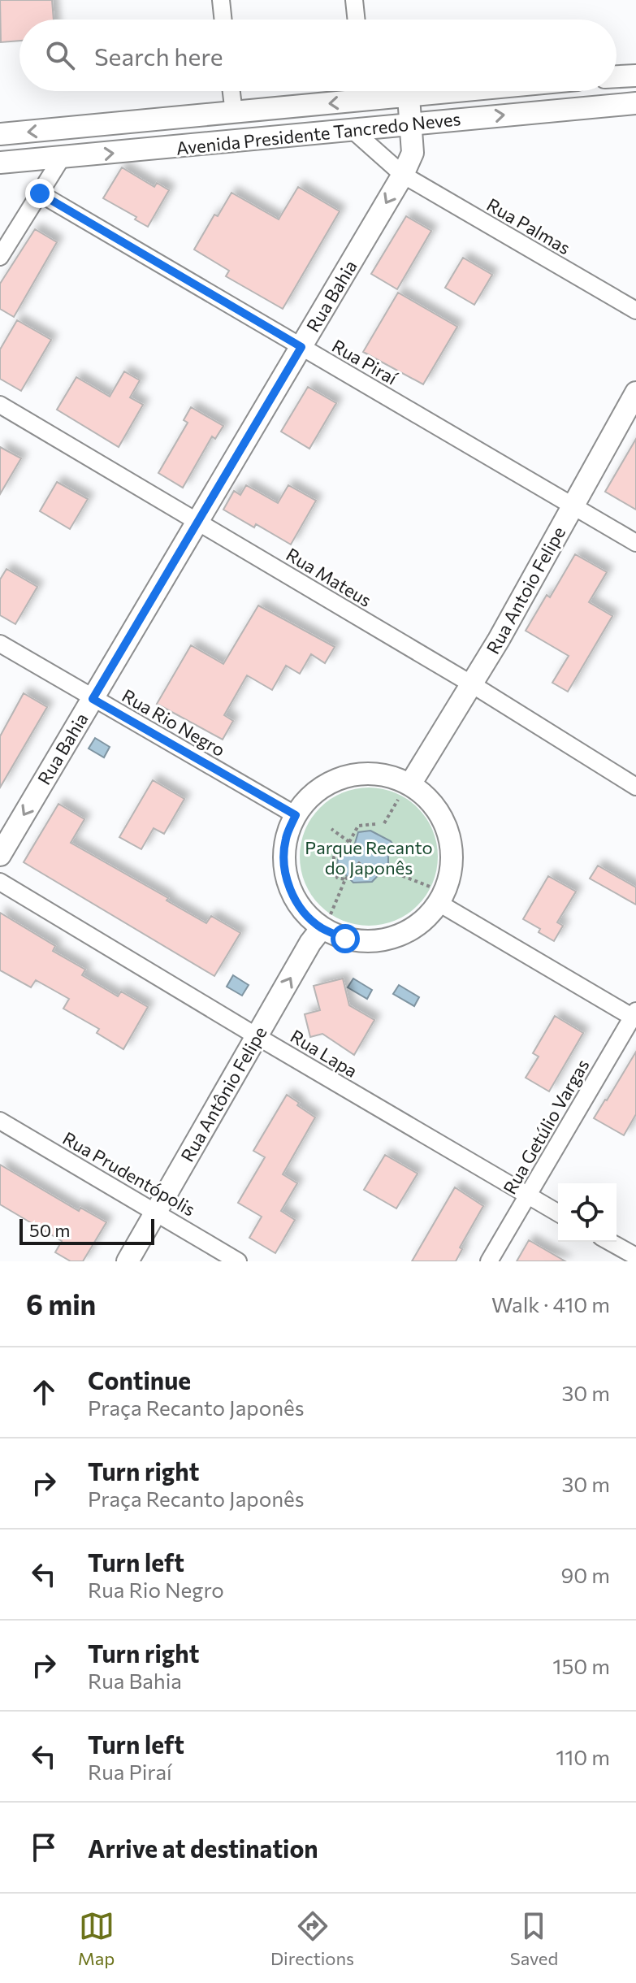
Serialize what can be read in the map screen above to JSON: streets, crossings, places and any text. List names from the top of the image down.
{
  "streets": {
    "street": [
      "Avenida Presidente Tancredo Neves",
      "Rua Palmas",
      "Rua Bahia",
      "Rua Piraí",
      "Rua Mateus",
      "Rua Antoio Felipe",
      "Rua Rio Negro",
      "Rua Lapa",
      "Rua Antônio Felipe",
      "Rua Getúlio Vargas",
      "Rua Prudentópolis"
    ]
  },
  "crossings": [
    ["Avenida Presidente Tancredo Neves", "Rua Palmas"],
    ["Avenida Presidente Tancredo Neves", "Rua Bahia"],
    ["Rua Palmas", "Rua Bahia"],
    ["Rua Bahia", "Rua Piraí"],
    ["Rua Bahia", "Rua Mateus"],
    ["Rua Bahia", "Rua Rio Negro"],
    ["Rua Piraí", "Rua Antoio Felipe"],
    ["Rua Mateus", "Rua Antoio Felipe"],
    ["Rua Antoio Felipe", "Rua Rio Negro"],
    ["Rua Antoio Felipe", "Rua Antônio Felipe"],
    ["Rua Rio Negro", "Rua Antônio Felipe"],
    ["Rua Lapa", "Rua Antônio Felipe"],
    ["Rua Lapa", "Rua Getúlio Vargas"],
    ["Rua Antônio Felipe", "Rua Prudentópolis"]
  ],
  "one_way": ["Rua Bahia"],
  "parks": ["Parque Recanto do Japonês"],
  "scale_bar": "50 m",
  "page": {
    "search": "Search here",
    "scale": "50 m",
    "heading": ["6 min", "Walk · 410 m"],
    "list": [
      ["Continue", "Praça Recanto Japonês", "30 m"],
      ["Turn right", "Praça Recanto Japonês", "30 m"],
      ["Turn left", "Rua Rio Negro", "90 m"],
      ["Turn right", "Rua Bahia", "150 m"],
      ["Turn left", "Rua Piraí", "110 m"],
      "Arrive at destination"
    ],
    "nav": ["Map", "Directions", "Saved"]
  }
}
